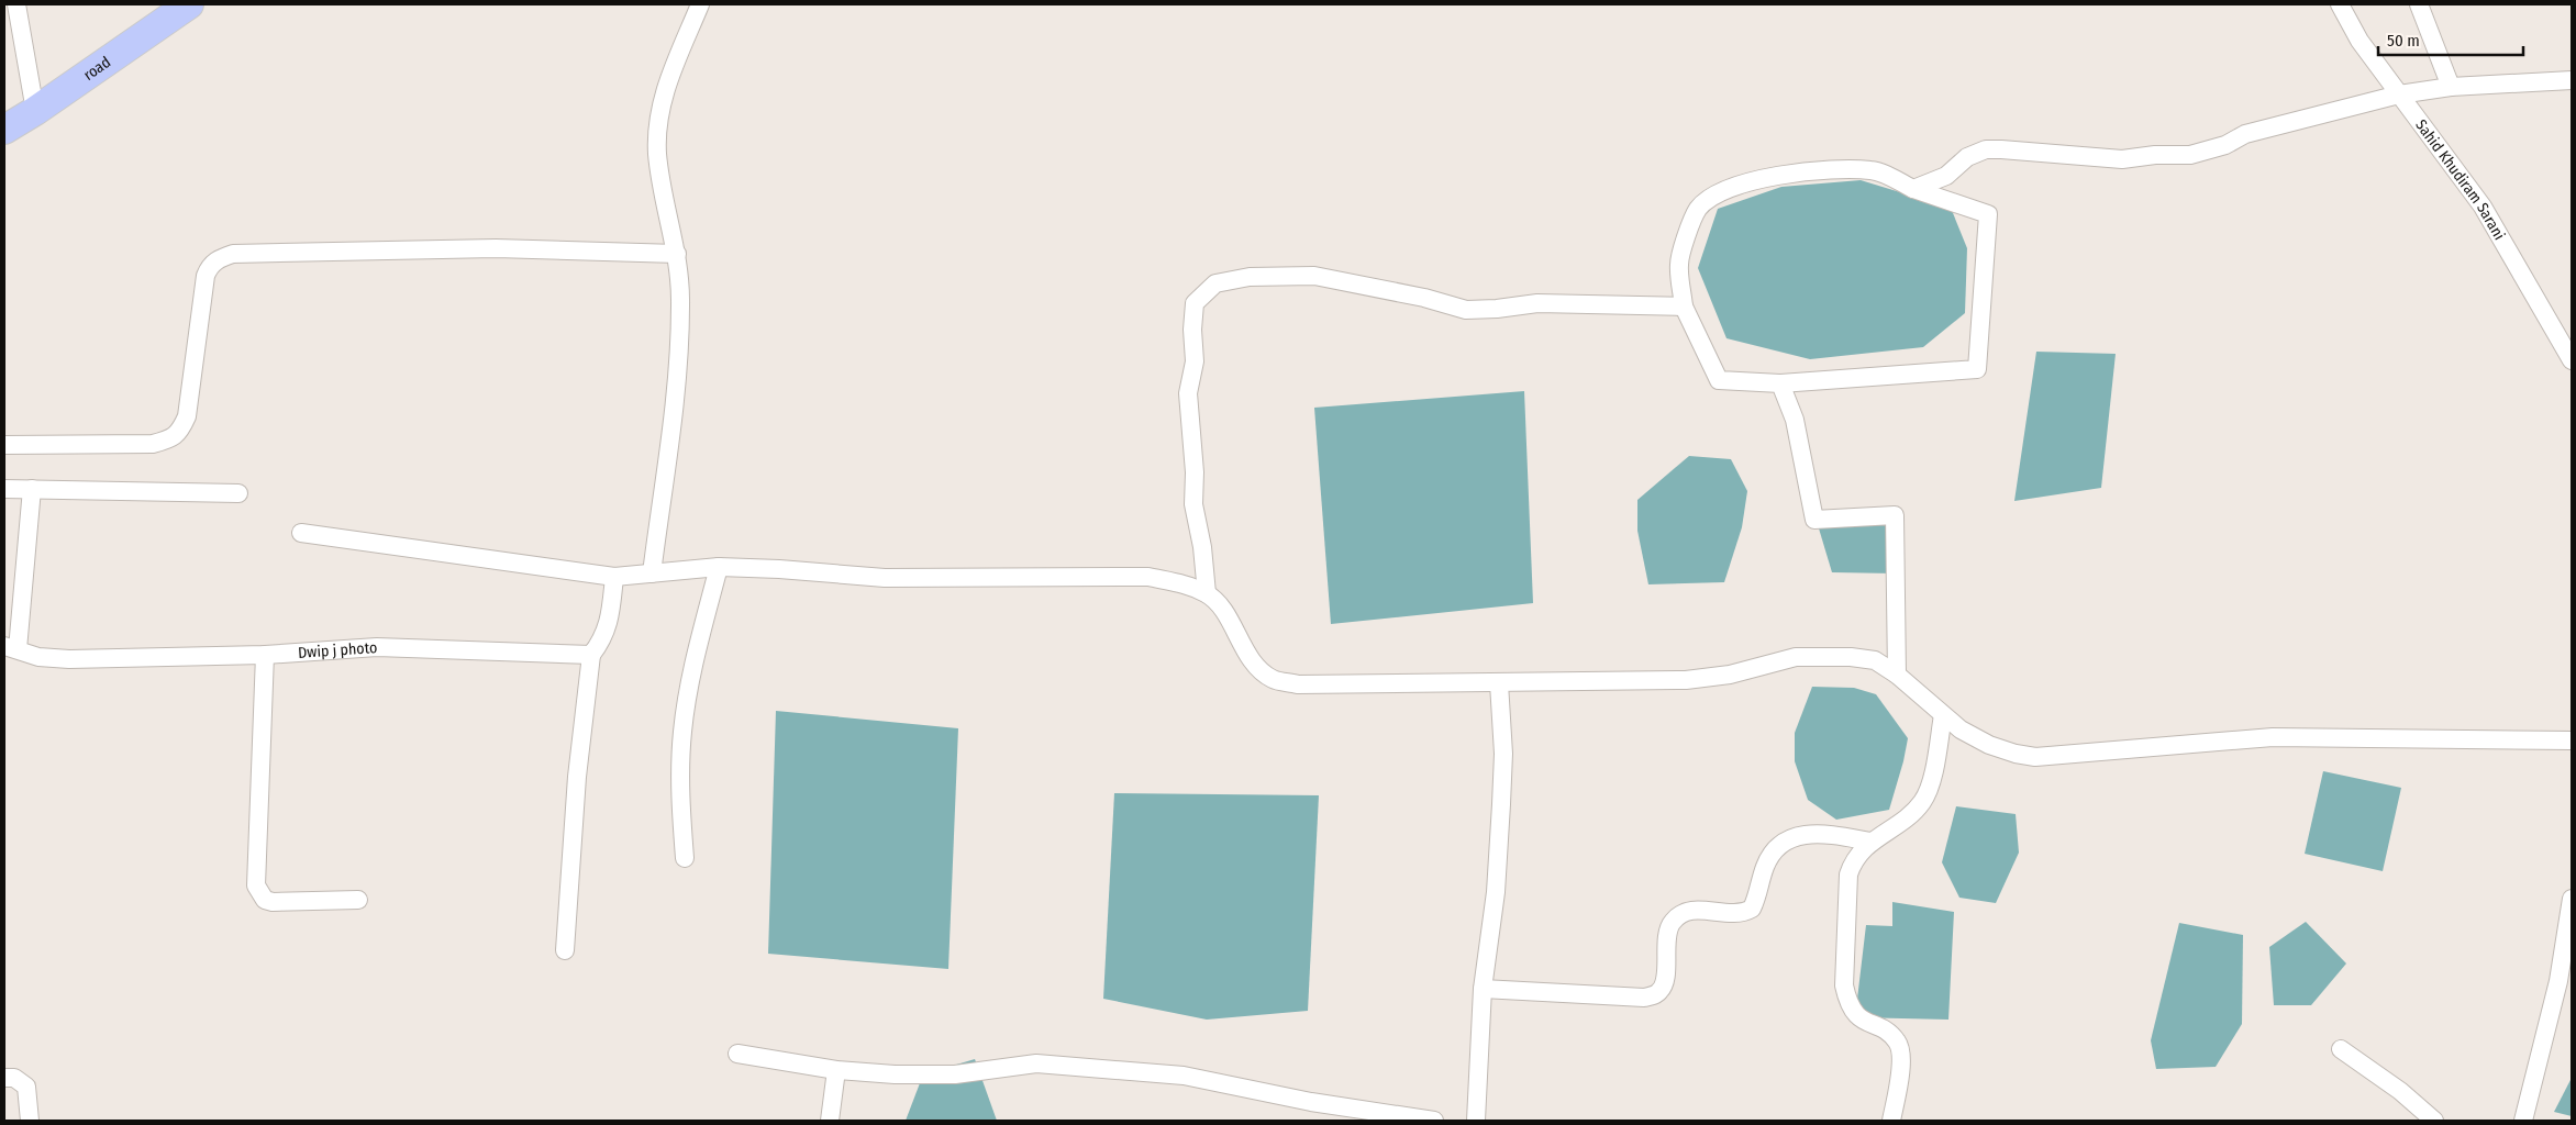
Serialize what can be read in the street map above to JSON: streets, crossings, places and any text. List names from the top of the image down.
{
  "streets": {
    "main road": ["road"],
    "street": ["Sahid Khudiram Sarani", "Dwip j photo"]
  },
  "scale_bar": "50 m"
}
